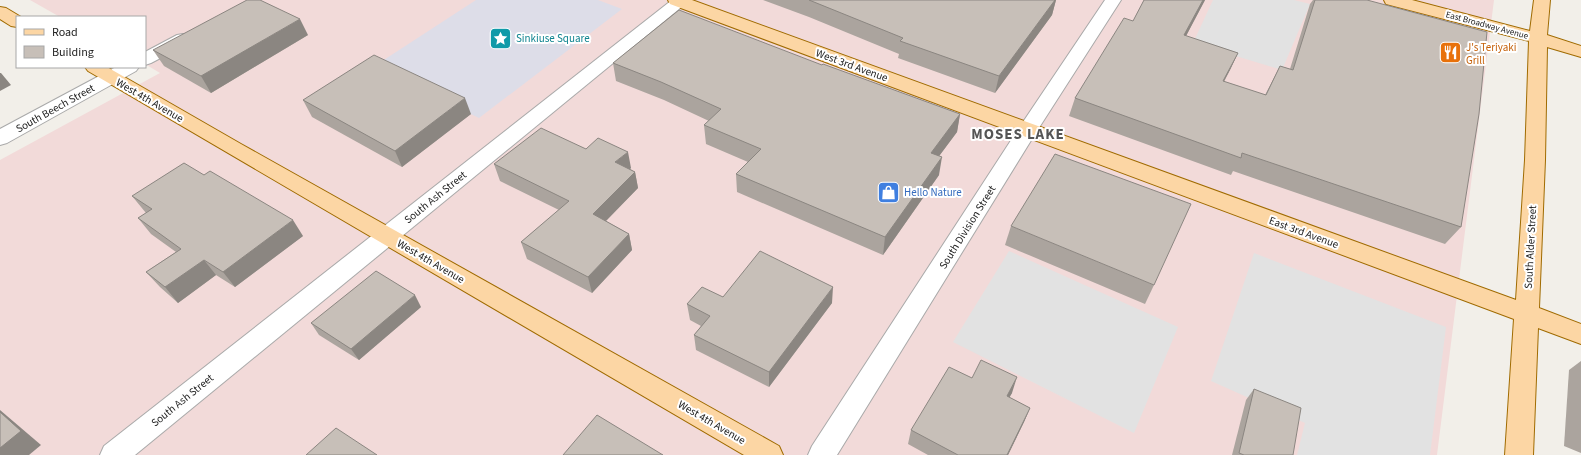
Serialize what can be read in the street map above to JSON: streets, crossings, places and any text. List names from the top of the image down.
{
  "streets": {
    "main road": [
      "East Broadway Avenue",
      "West 3rd Avenue",
      "West 4th Avenue",
      "East 3rd Avenue",
      "South Alder Street"
    ],
    "street": ["South Beech Street", "South Ash Street", "South Division Street"]
  },
  "crossings": [
    ["East Broadway Avenue", "South Alder Street"],
    ["West 3rd Avenue", "South Ash Street"],
    ["West 3rd Avenue", "South Division Street"],
    ["West 3rd Avenue", "East 3rd Avenue"],
    ["West 4th Avenue", "South Beech Street"],
    ["West 4th Avenue", "South Ash Street"],
    ["South Division Street", "East 3rd Avenue"],
    ["East 3rd Avenue", "South Alder Street"]
  ],
  "districts": ["MOSES LAKE"],
  "places": {
    "place": ["Sinkiuse Square"],
    "restaurant": ["J's Teriyaki Grill"],
    "shop": ["Hello Nature"]
  },
  "legend": ["Road", "Building"]
}
